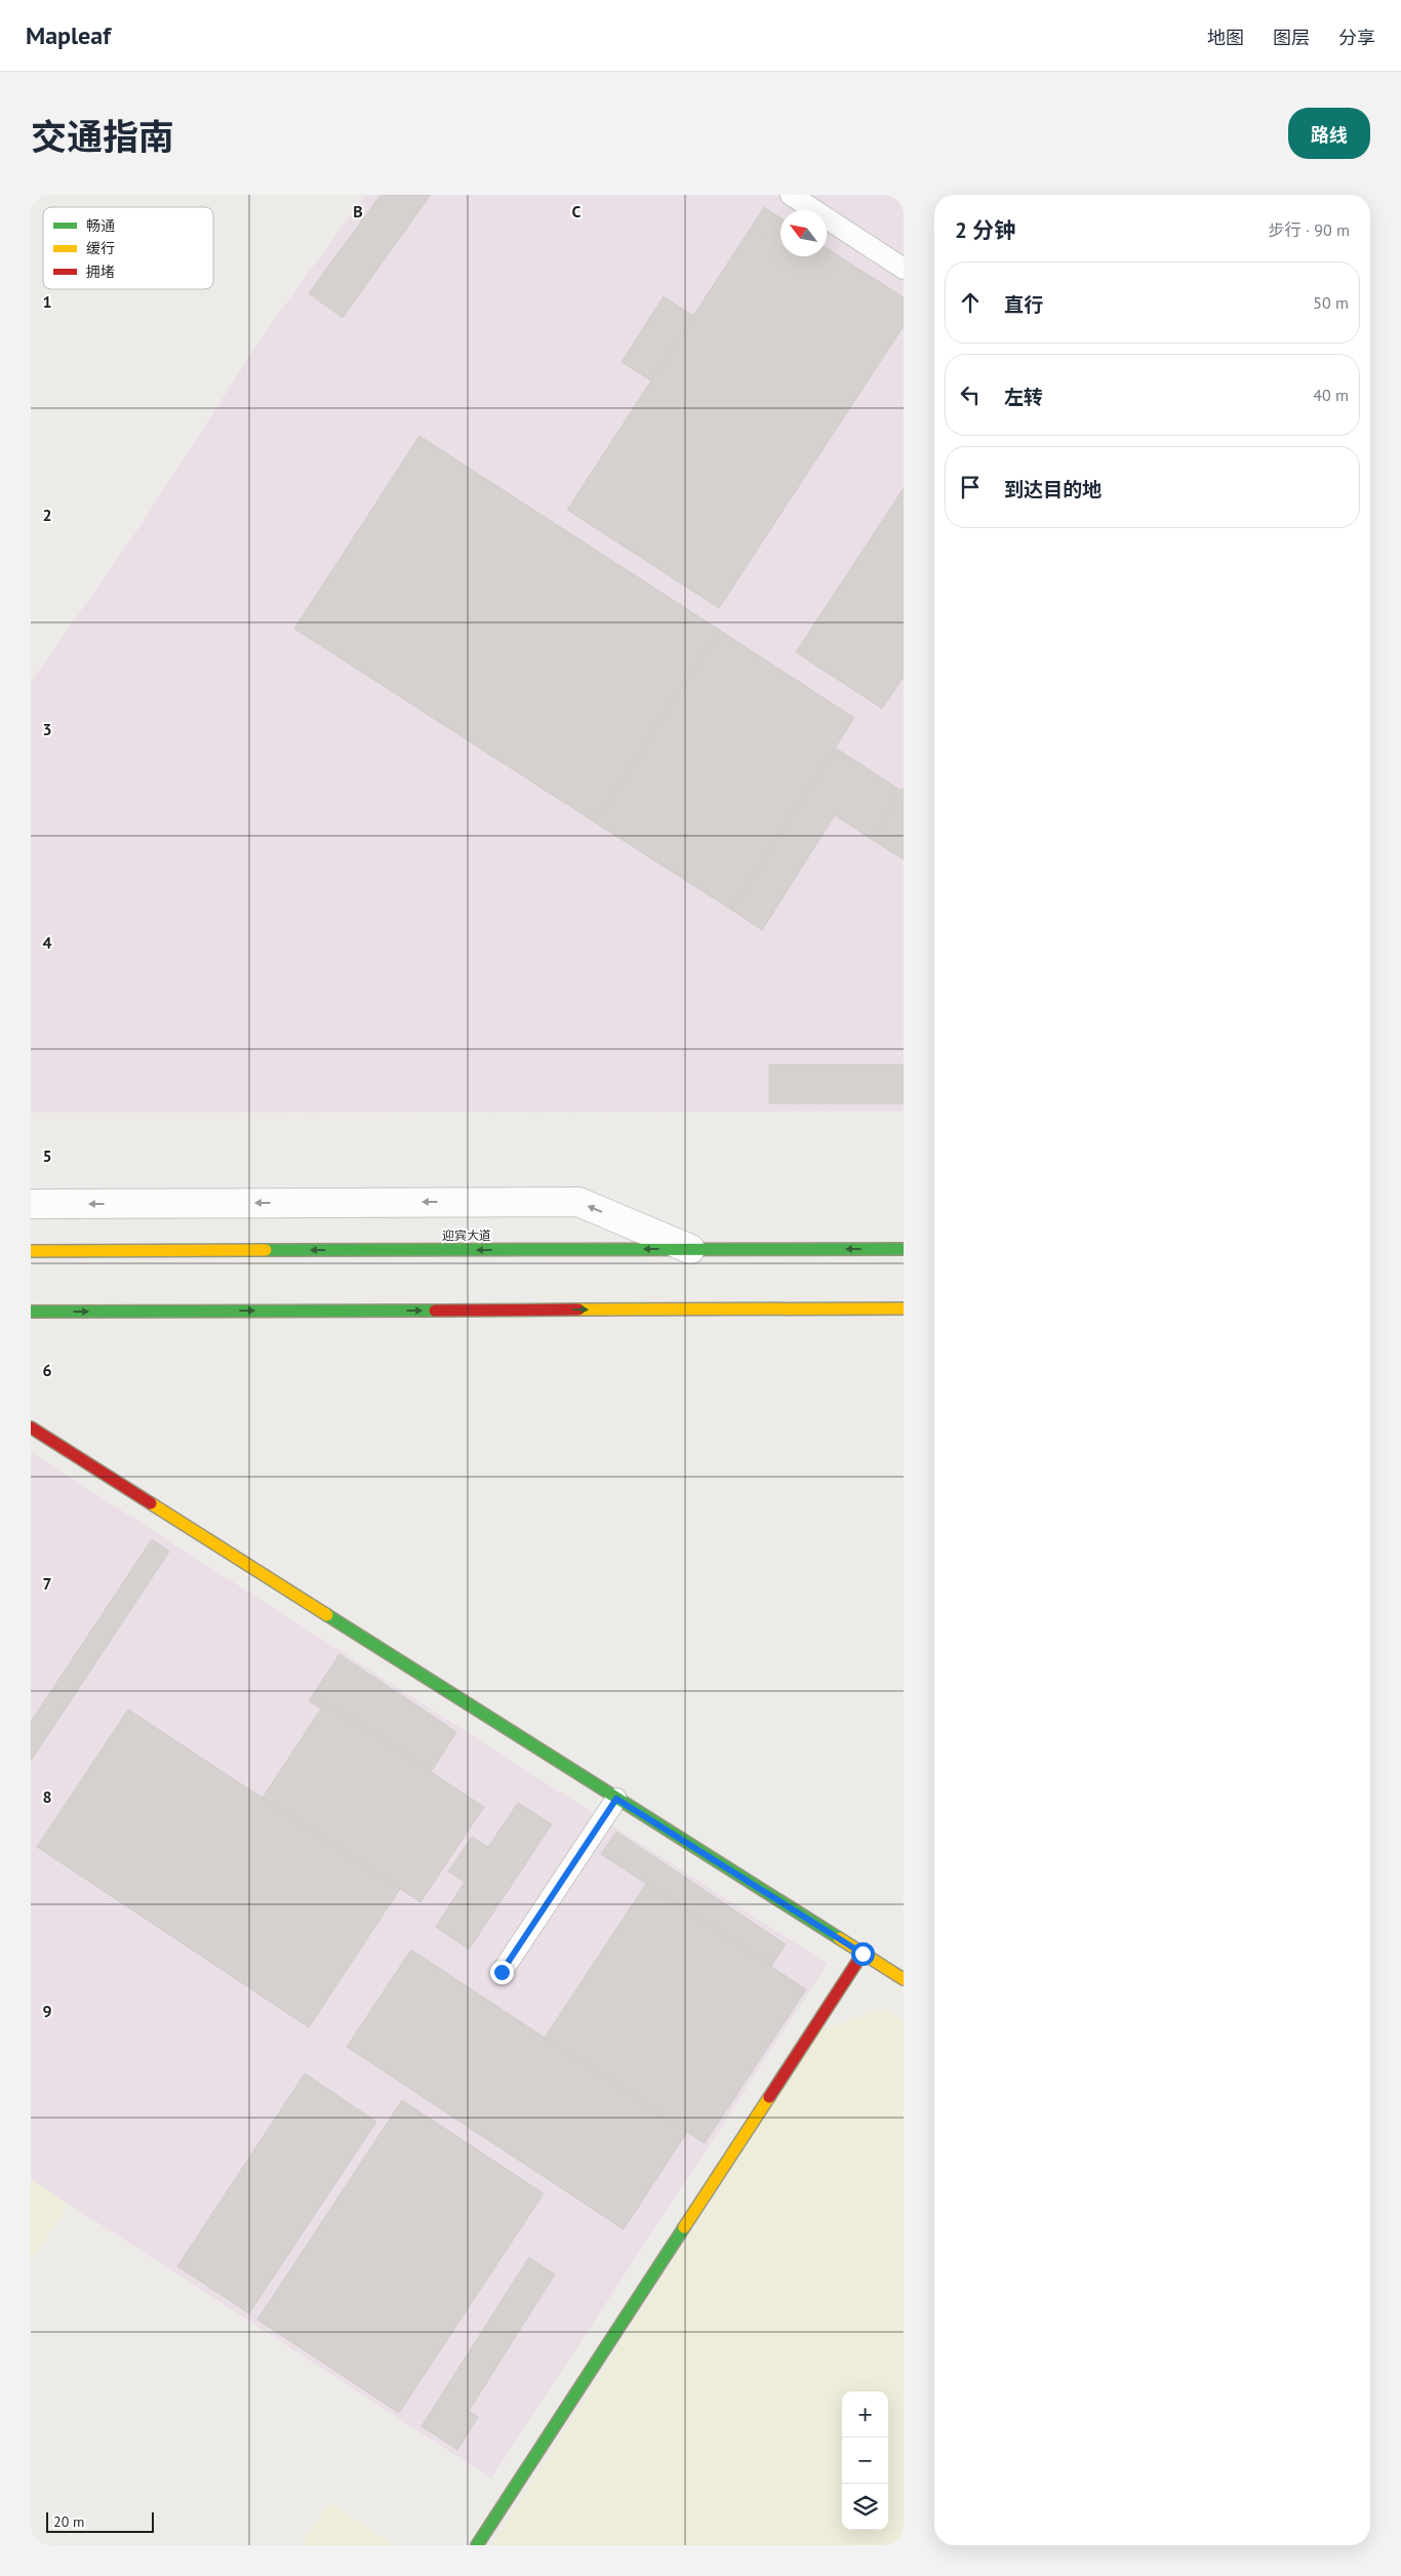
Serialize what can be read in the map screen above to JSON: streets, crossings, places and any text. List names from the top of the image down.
{
  "streets": {
    "main road": ["迎宾大道"]
  },
  "legend": ["畅通", "缓行", "拥堵"],
  "scale_bar": "20 m",
  "north": "top left",
  "page": {
    "header": "Mapleaf",
    "nav": ["地图", "图层", "分享"],
    "title": "交通指南",
    "buttons": "路线",
    "heading": ["2 分钟", "步行 · 90 m"],
    "list": [
      ["直行", "50 m"],
      ["左转", "40 m"],
      "到达目的地"
    ],
    "map_buttons": ["+", "−"],
    "scale": "20 m"
  },
  "grid": {
    "columns": ["B", "C"],
    "rows": [
      "1",
      "2",
      "3",
      "4",
      "5",
      "6",
      "7",
      "8",
      "9"
    ]
  }
}
